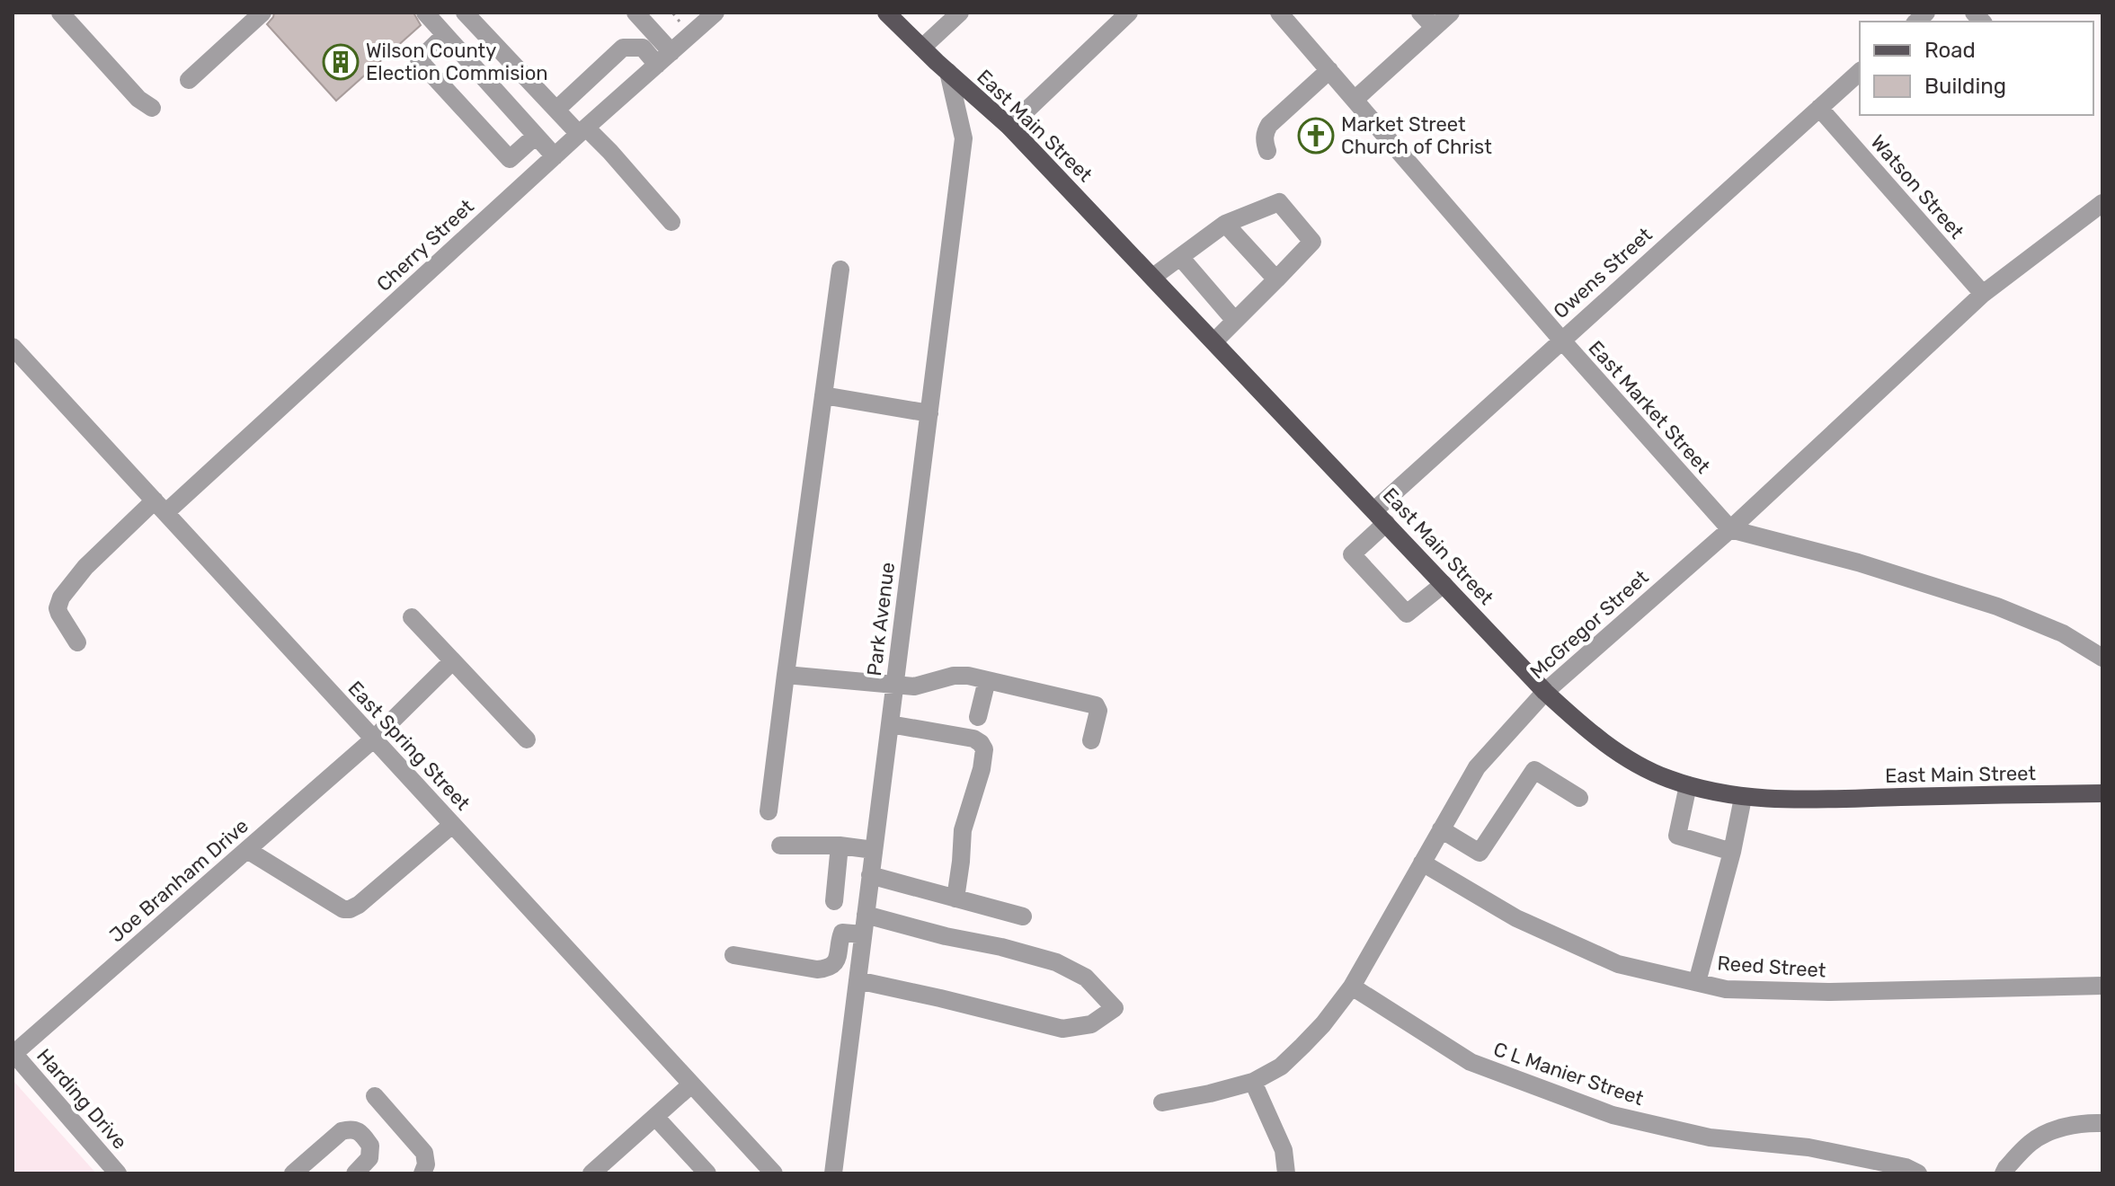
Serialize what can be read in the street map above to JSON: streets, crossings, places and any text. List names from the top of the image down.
{
  "streets": {
    "main road": ["East Main Street"],
    "street": [
      "Watson Street",
      "Cherry Street",
      "Owens Street",
      "East Market Street",
      "Park Avenue",
      "McGregor Street",
      "East Spring Street",
      "Joe Branham Drive",
      "Reed Street",
      "C L Manier Street",
      "Harding Drive"
    ]
  },
  "crossings": [
    ["East Main Street", "Owens Street"],
    ["East Main Street", "Park Avenue"],
    ["East Main Street", "McGregor Street"],
    ["Watson Street", "Owens Street"],
    ["Watson Street", "McGregor Street"],
    ["Cherry Street", "East Spring Street"],
    ["Owens Street", "East Market Street"],
    ["East Market Street", "McGregor Street"],
    ["McGregor Street", "Reed Street"],
    ["McGregor Street", "C L Manier Street"],
    ["East Spring Street", "Joe Branham Drive"],
    ["Joe Branham Drive", "Harding Drive"]
  ],
  "places": {
    "building": ["Wilson County Election Commision"],
    "church": ["Market Street Church of Christ"]
  },
  "legend": ["Road", "Building"]
}
